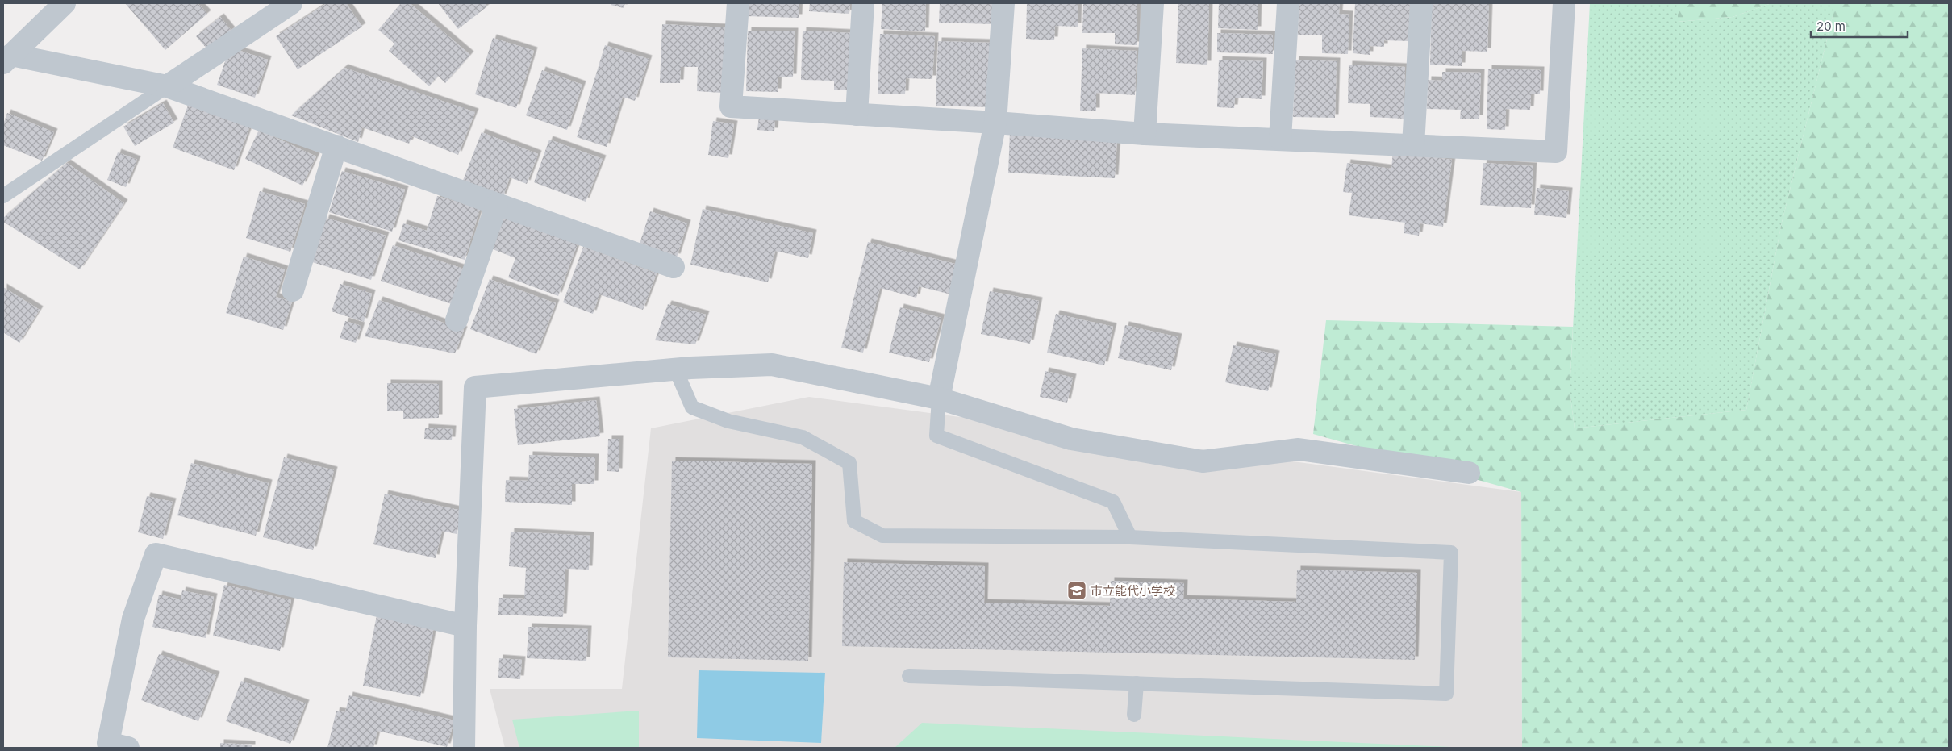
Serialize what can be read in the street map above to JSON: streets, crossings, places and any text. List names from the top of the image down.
{
  "places": {
    "school or university": ["市立能代小学校"]
  },
  "scale_bar": "20 m"
}
